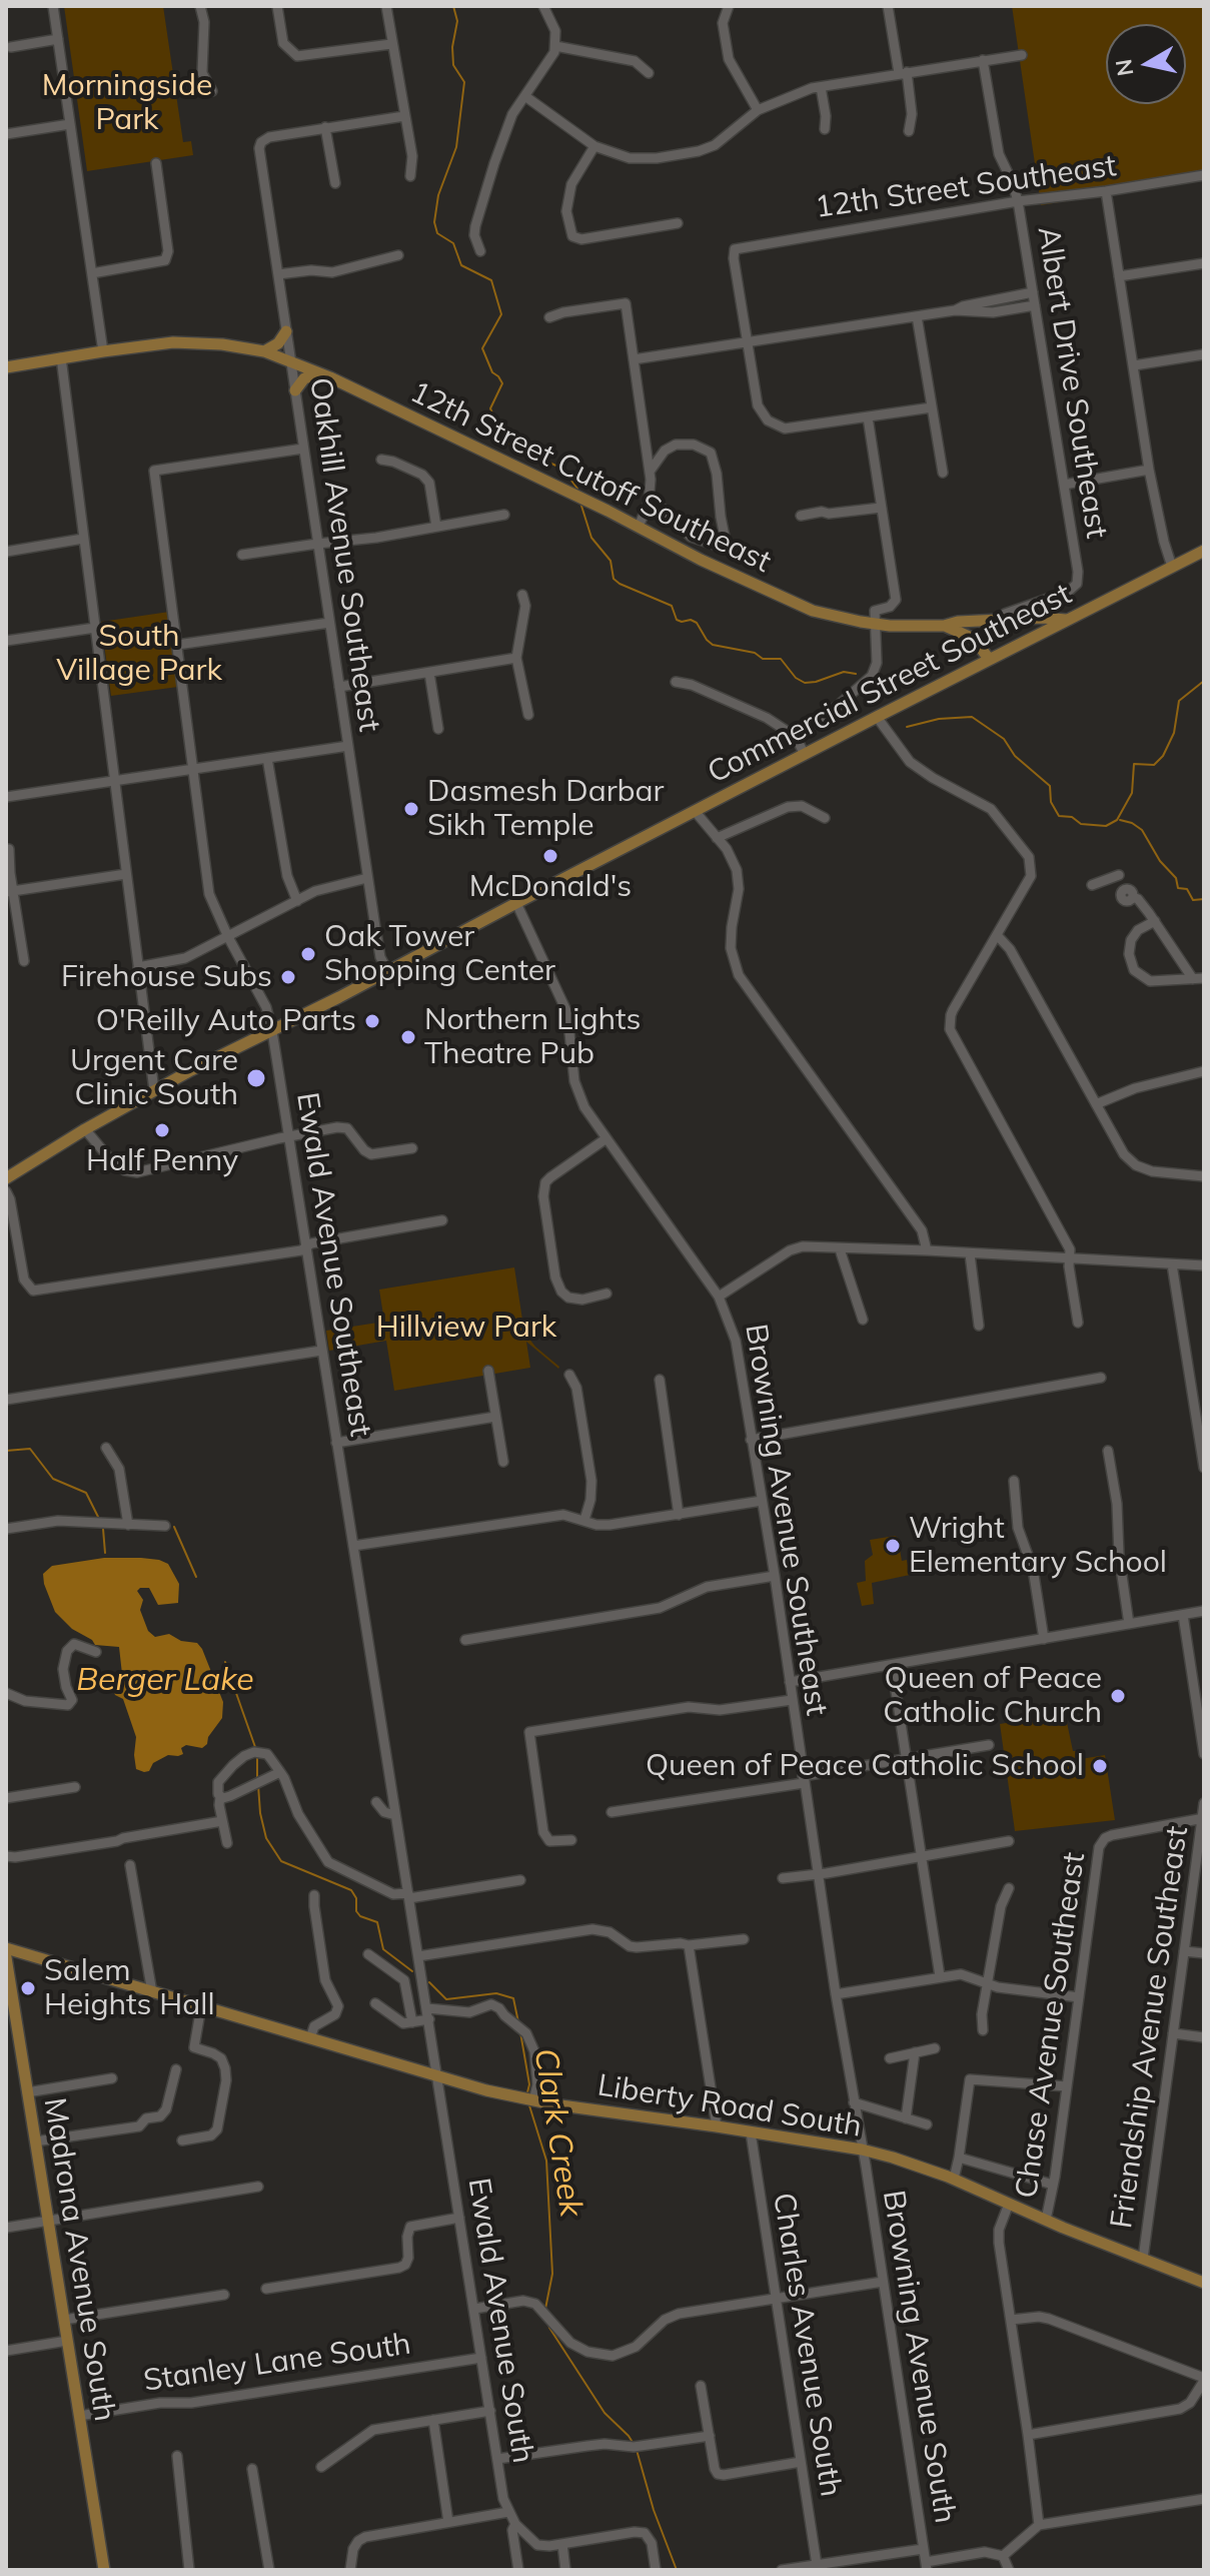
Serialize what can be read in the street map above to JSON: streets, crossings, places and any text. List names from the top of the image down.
{
  "streets": {
    "main road": [
      "12th Street Cutoff Southeast",
      "Commercial Street Southeast",
      "Liberty Road South",
      "Madrona Avenue South"
    ],
    "street": [
      "12th Street Southeast",
      "Albert Drive Southeast",
      "Oakhill Avenue Southeast",
      "Ewald Avenue Southeast",
      "Browning Avenue Southeast",
      "Chase Avenue Southeast",
      "Friendship Avenue Southeast",
      "Ewald Avenue South",
      "Charles Avenue South",
      "Browning Avenue South",
      "Stanley Lane South"
    ]
  },
  "crossings": [
    ["12th Street Southeast", "Albert Drive Southeast"],
    ["Albert Drive Southeast", "12th Street Cutoff Southeast"],
    ["12th Street Cutoff Southeast", "Oakhill Avenue Southeast"],
    ["12th Street Cutoff Southeast", "Commercial Street Southeast"],
    ["Oakhill Avenue Southeast", "Commercial Street Southeast"],
    ["Oakhill Avenue Southeast", "Ewald Avenue Southeast"],
    ["Commercial Street Southeast", "Ewald Avenue Southeast"],
    ["Commercial Street Southeast", "Browning Avenue Southeast"],
    ["Ewald Avenue Southeast", "Liberty Road South"],
    ["Ewald Avenue Southeast", "Ewald Avenue South"],
    ["Browning Avenue Southeast", "Liberty Road South"],
    ["Browning Avenue Southeast", "Browning Avenue South"],
    ["Chase Avenue Southeast", "Friendship Avenue Southeast"],
    ["Chase Avenue Southeast", "Liberty Road South"],
    ["Friendship Avenue Southeast", "Liberty Road South"],
    ["Liberty Road South", "Ewald Avenue South"],
    ["Liberty Road South", "Charles Avenue South"],
    ["Liberty Road South", "Browning Avenue South"],
    ["Madrona Avenue South", "Stanley Lane South"],
    ["Ewald Avenue South", "Stanley Lane South"]
  ],
  "water": ["Berger Lake", "Clark Creek"],
  "parks": ["Morningside Park", "South Village Park", "Hillview Park"],
  "places": [
    "Dasmesh Darbar Sikh Temple",
    "McDonald's",
    "Oak Tower Shopping Center",
    "Firehouse Subs",
    "O'Reilly Auto Parts",
    "Northern Lights Theatre Pub",
    "Urgent Care Clinic South",
    "Half Penny",
    "Wright Elementary School",
    "Queen of Peace Catholic Church",
    "Queen of Peace Catholic School",
    "Salem Heights Hall"
  ],
  "north": "left"
}
